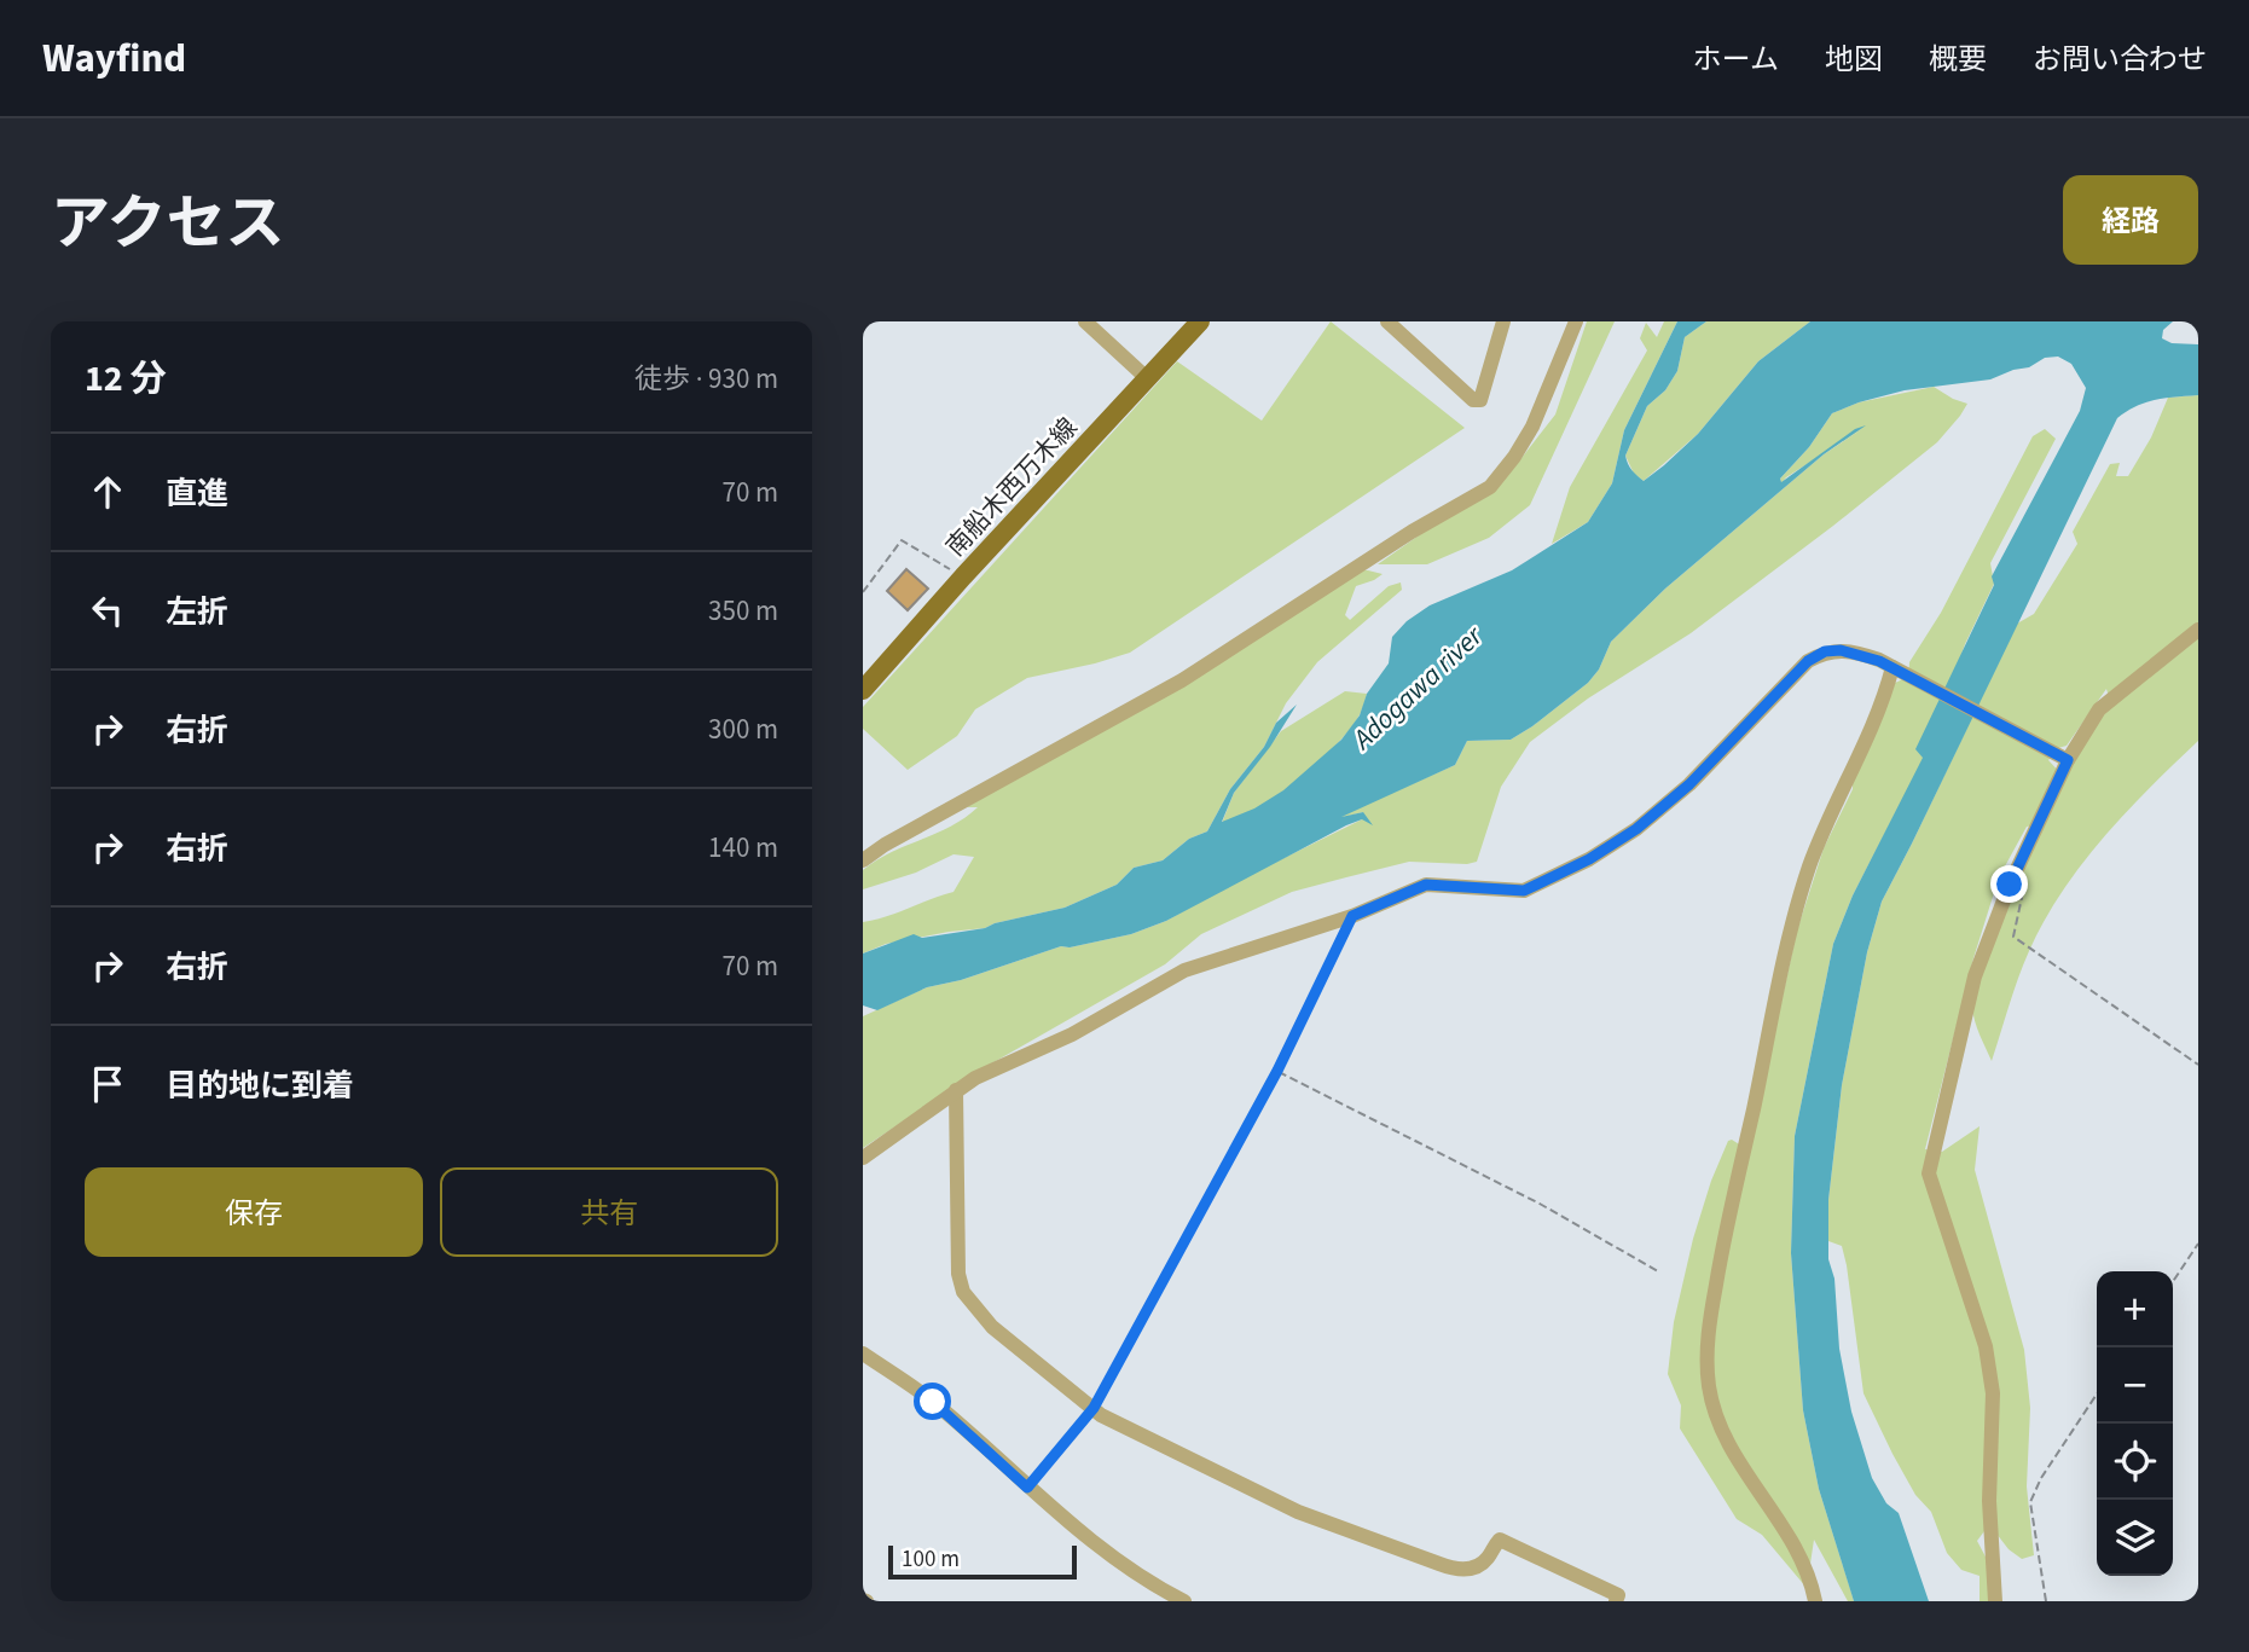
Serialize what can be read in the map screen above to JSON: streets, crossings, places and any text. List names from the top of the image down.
{
  "streets": {
    "main road": ["南船木西万木線"]
  },
  "water": ["Adogawa river"],
  "scale_bar": "100 m",
  "page": {
    "header": "Wayfind",
    "nav": [
      "ホーム",
      "地図",
      "概要",
      "お問い合わせ"
    ],
    "title": "アクセス",
    "buttons": [
      "経路",
      ["保存", "共有"]
    ],
    "heading": ["12 分", "徒歩 · 930 m"],
    "list": [
      ["直進", "70 m"],
      ["左折", "350 m"],
      ["右折", "300 m"],
      ["右折", "140 m"],
      ["右折", "70 m"],
      "目的地に到着"
    ],
    "map_buttons": ["+", "−"],
    "scale": "100 m"
  }
}
